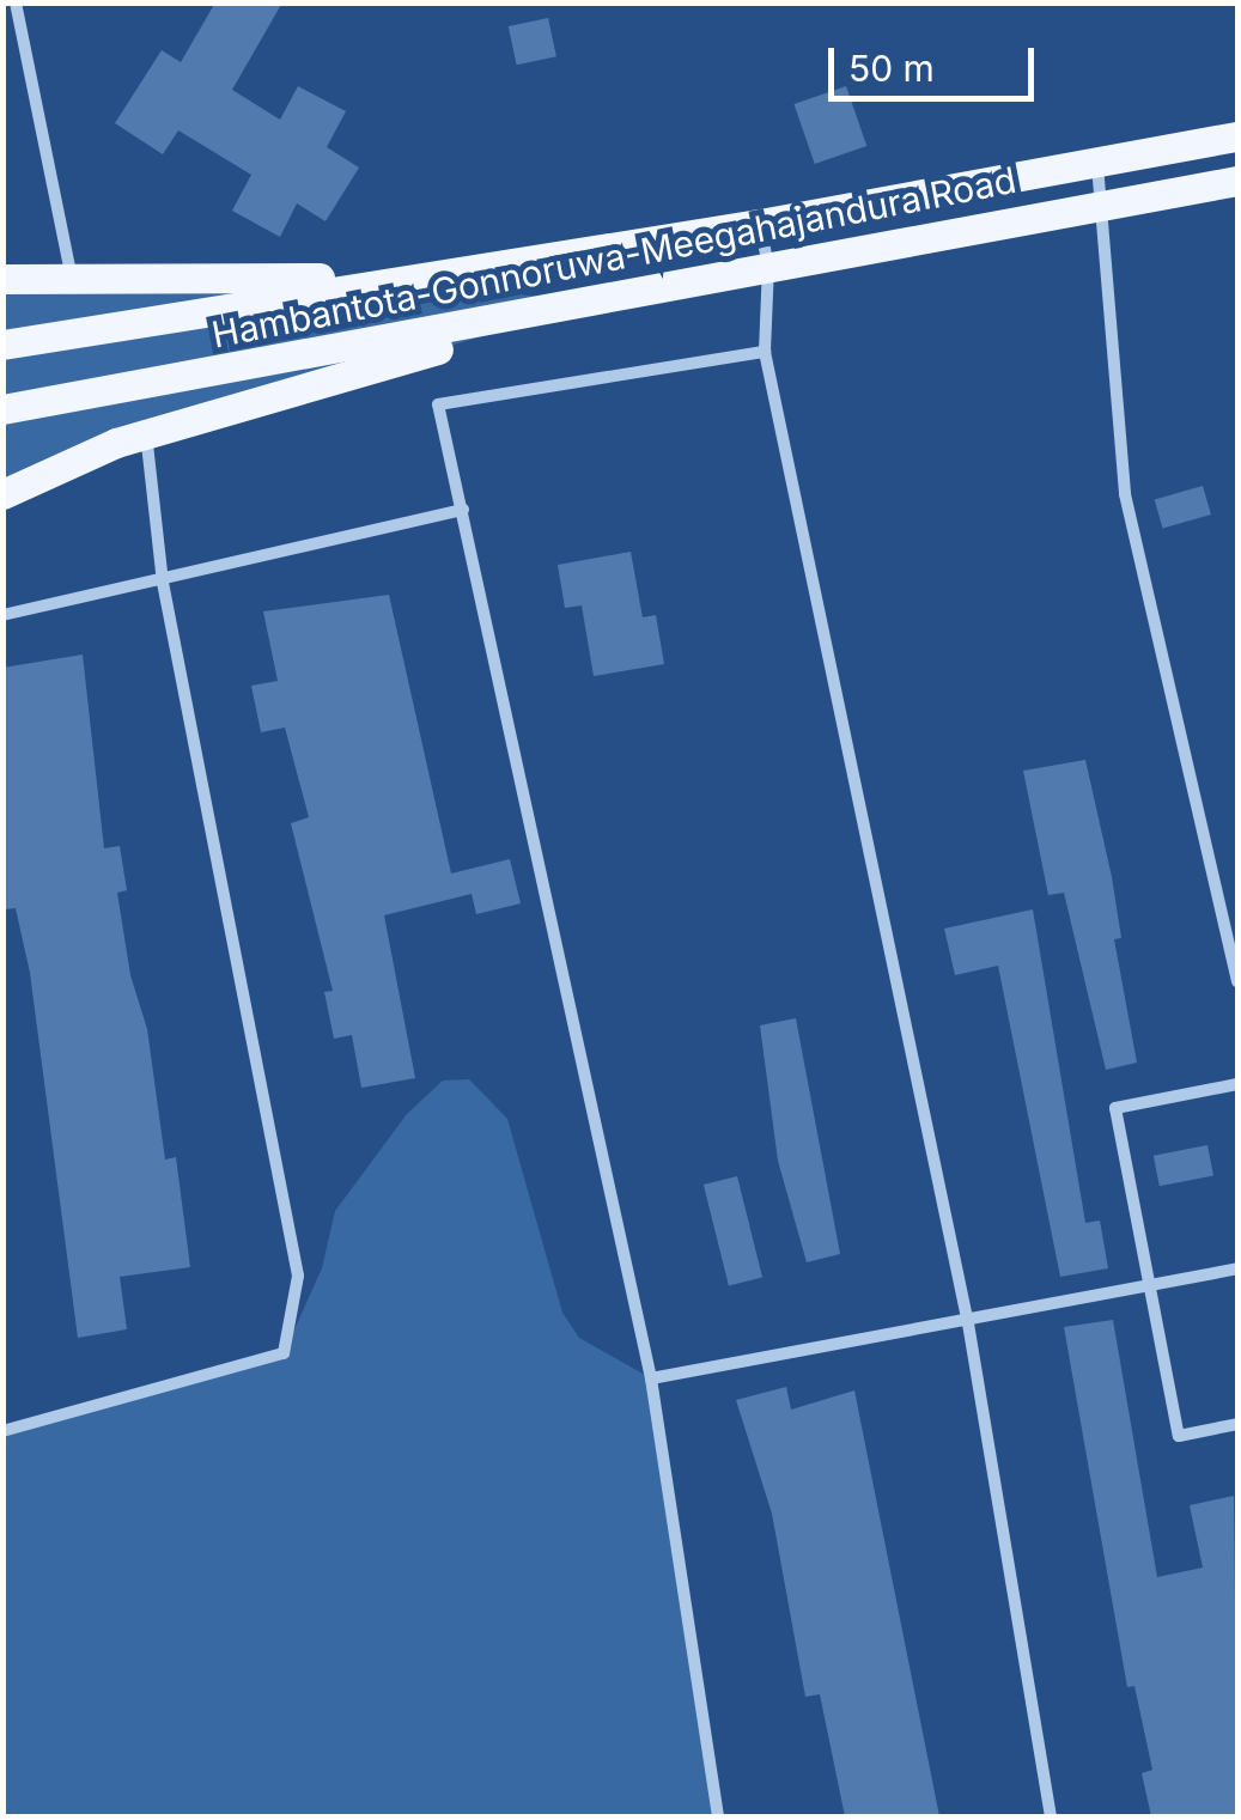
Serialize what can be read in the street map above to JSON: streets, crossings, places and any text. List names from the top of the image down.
{
  "streets": {
    "main road": ["Hambantota-Gonnoruwa-Meegahajandura Road"]
  },
  "scale_bar": "50 m"
}
